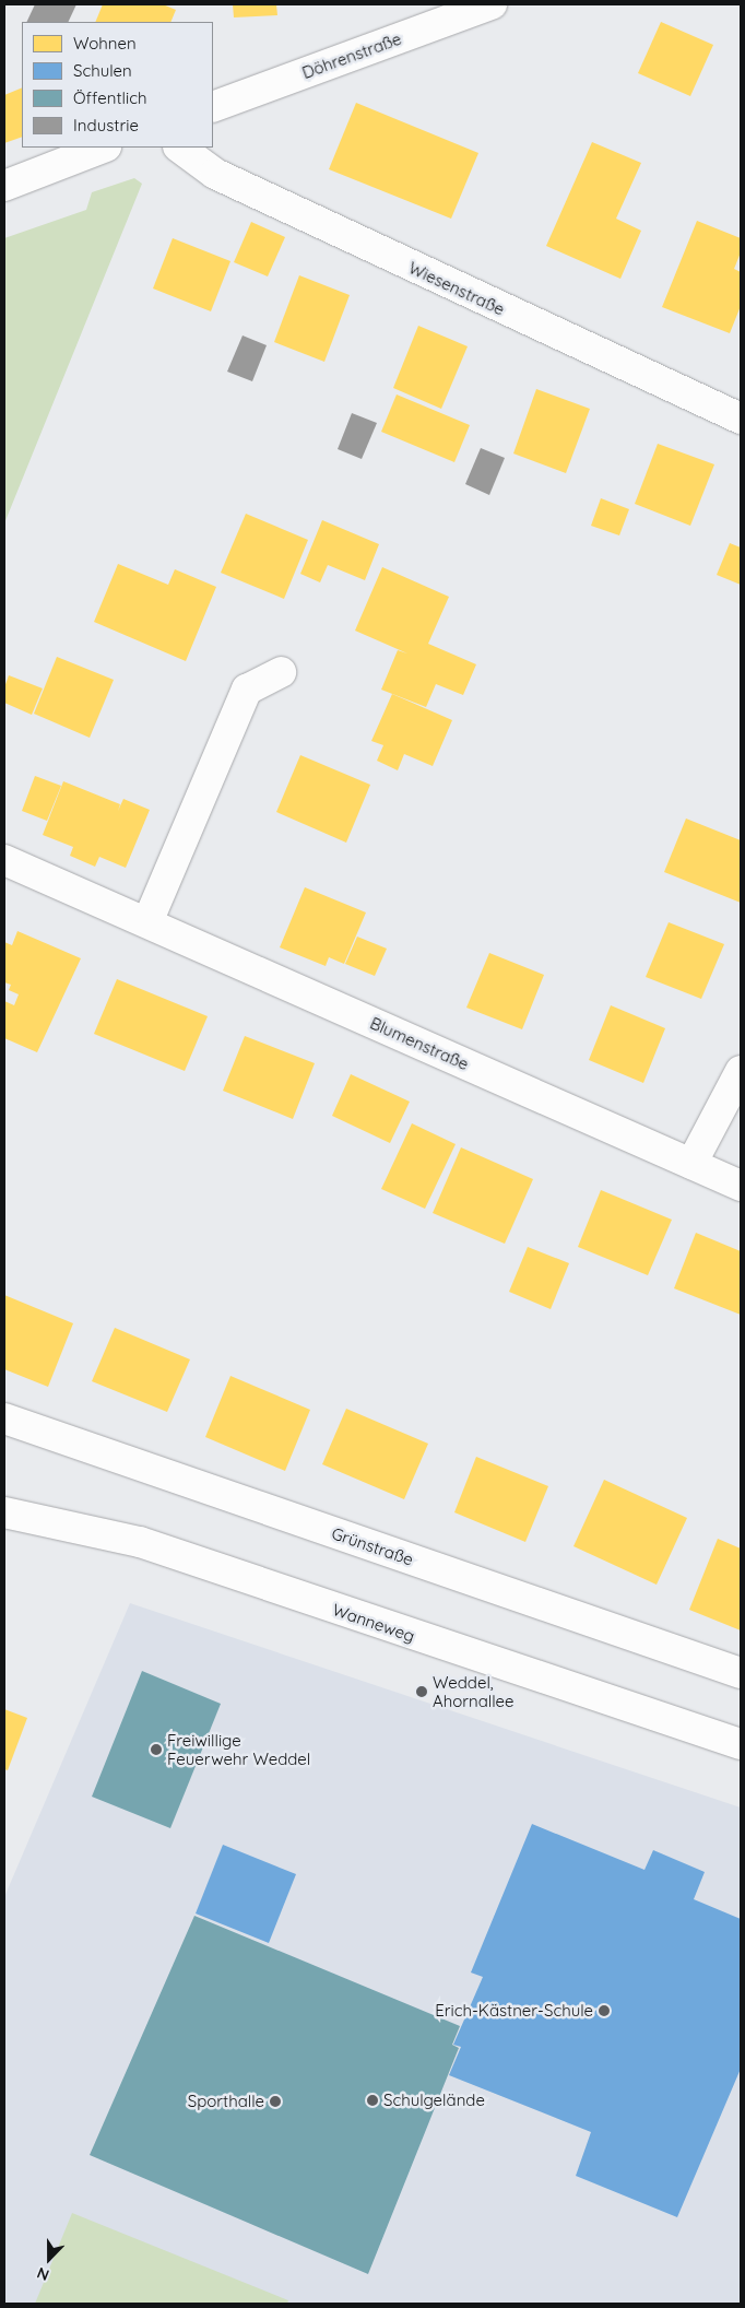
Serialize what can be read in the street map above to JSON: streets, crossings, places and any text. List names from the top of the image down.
{
  "streets": {
    "street": [
      "Döhrenstraße",
      "Wiesenstraße",
      "Blumenstraße",
      "Grünstraße",
      "Wanneweg"
    ]
  },
  "places": [
    "Weddel, Ahornallee",
    "Freiwillige Feuerwehr Weddel",
    "Erich-Kästner-Schule",
    "Schulgelände",
    "Sporthalle"
  ],
  "legend": [
    "Wohnen",
    "Schulen",
    "Öffentlich",
    "Industrie"
  ],
  "north": "bottom"
}
